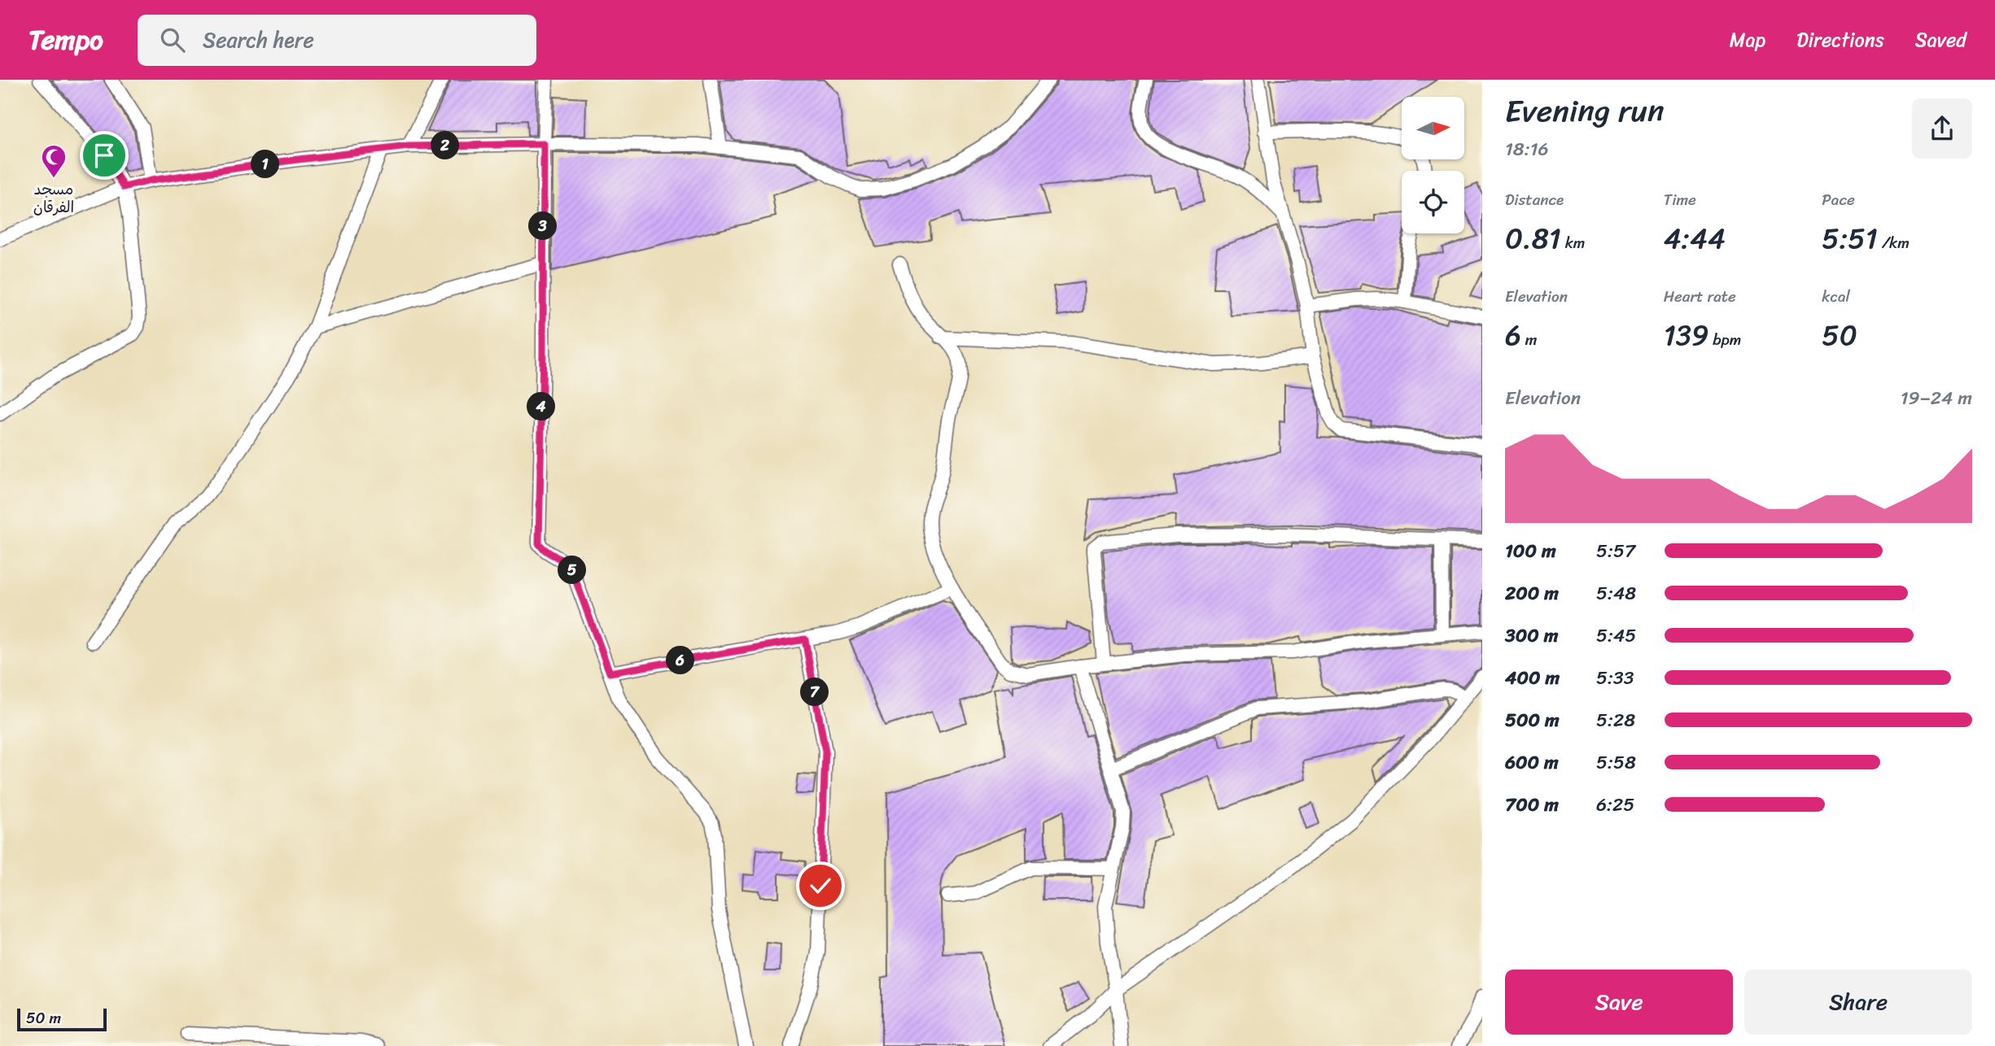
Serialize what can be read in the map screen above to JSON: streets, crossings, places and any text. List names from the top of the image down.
{
  "places": {
    "mosque": ["مسجد الفرقان"]
  },
  "scale_bar": "50 m",
  "north": "right",
  "page": {
    "header": "Tempo",
    "search": "Search here",
    "nav": ["Map", "Directions", "Saved"],
    "heading": ["Evening run", "18:16"],
    "pins": [
      "2",
      "1",
      "3",
      "4",
      "5",
      "6",
      "7"
    ],
    "stats": [
      ["Distance", "0.81 km"],
      ["Time", "4:44"],
      ["Pace", "5:51 /km"],
      ["Elevation", "6 m"],
      ["Heart rate", "139 bpm"],
      ["kcal", "50"]
    ],
    "chart": ["Elevation", "19–24 m"],
    "list": [
      {
        "name": "100 m",
        "note": "5:57"
      },
      {
        "name": "200 m",
        "note": "5:48"
      },
      {
        "name": "300 m",
        "note": "5:45"
      },
      {
        "name": "400 m",
        "note": "5:33"
      },
      {
        "name": "500 m",
        "note": "5:28"
      },
      {
        "name": "600 m",
        "note": "5:58"
      },
      {
        "name": "700 m",
        "note": "6:25"
      }
    ],
    "buttons": ["Save", "Share"],
    "scale": "50 m"
  }
}
